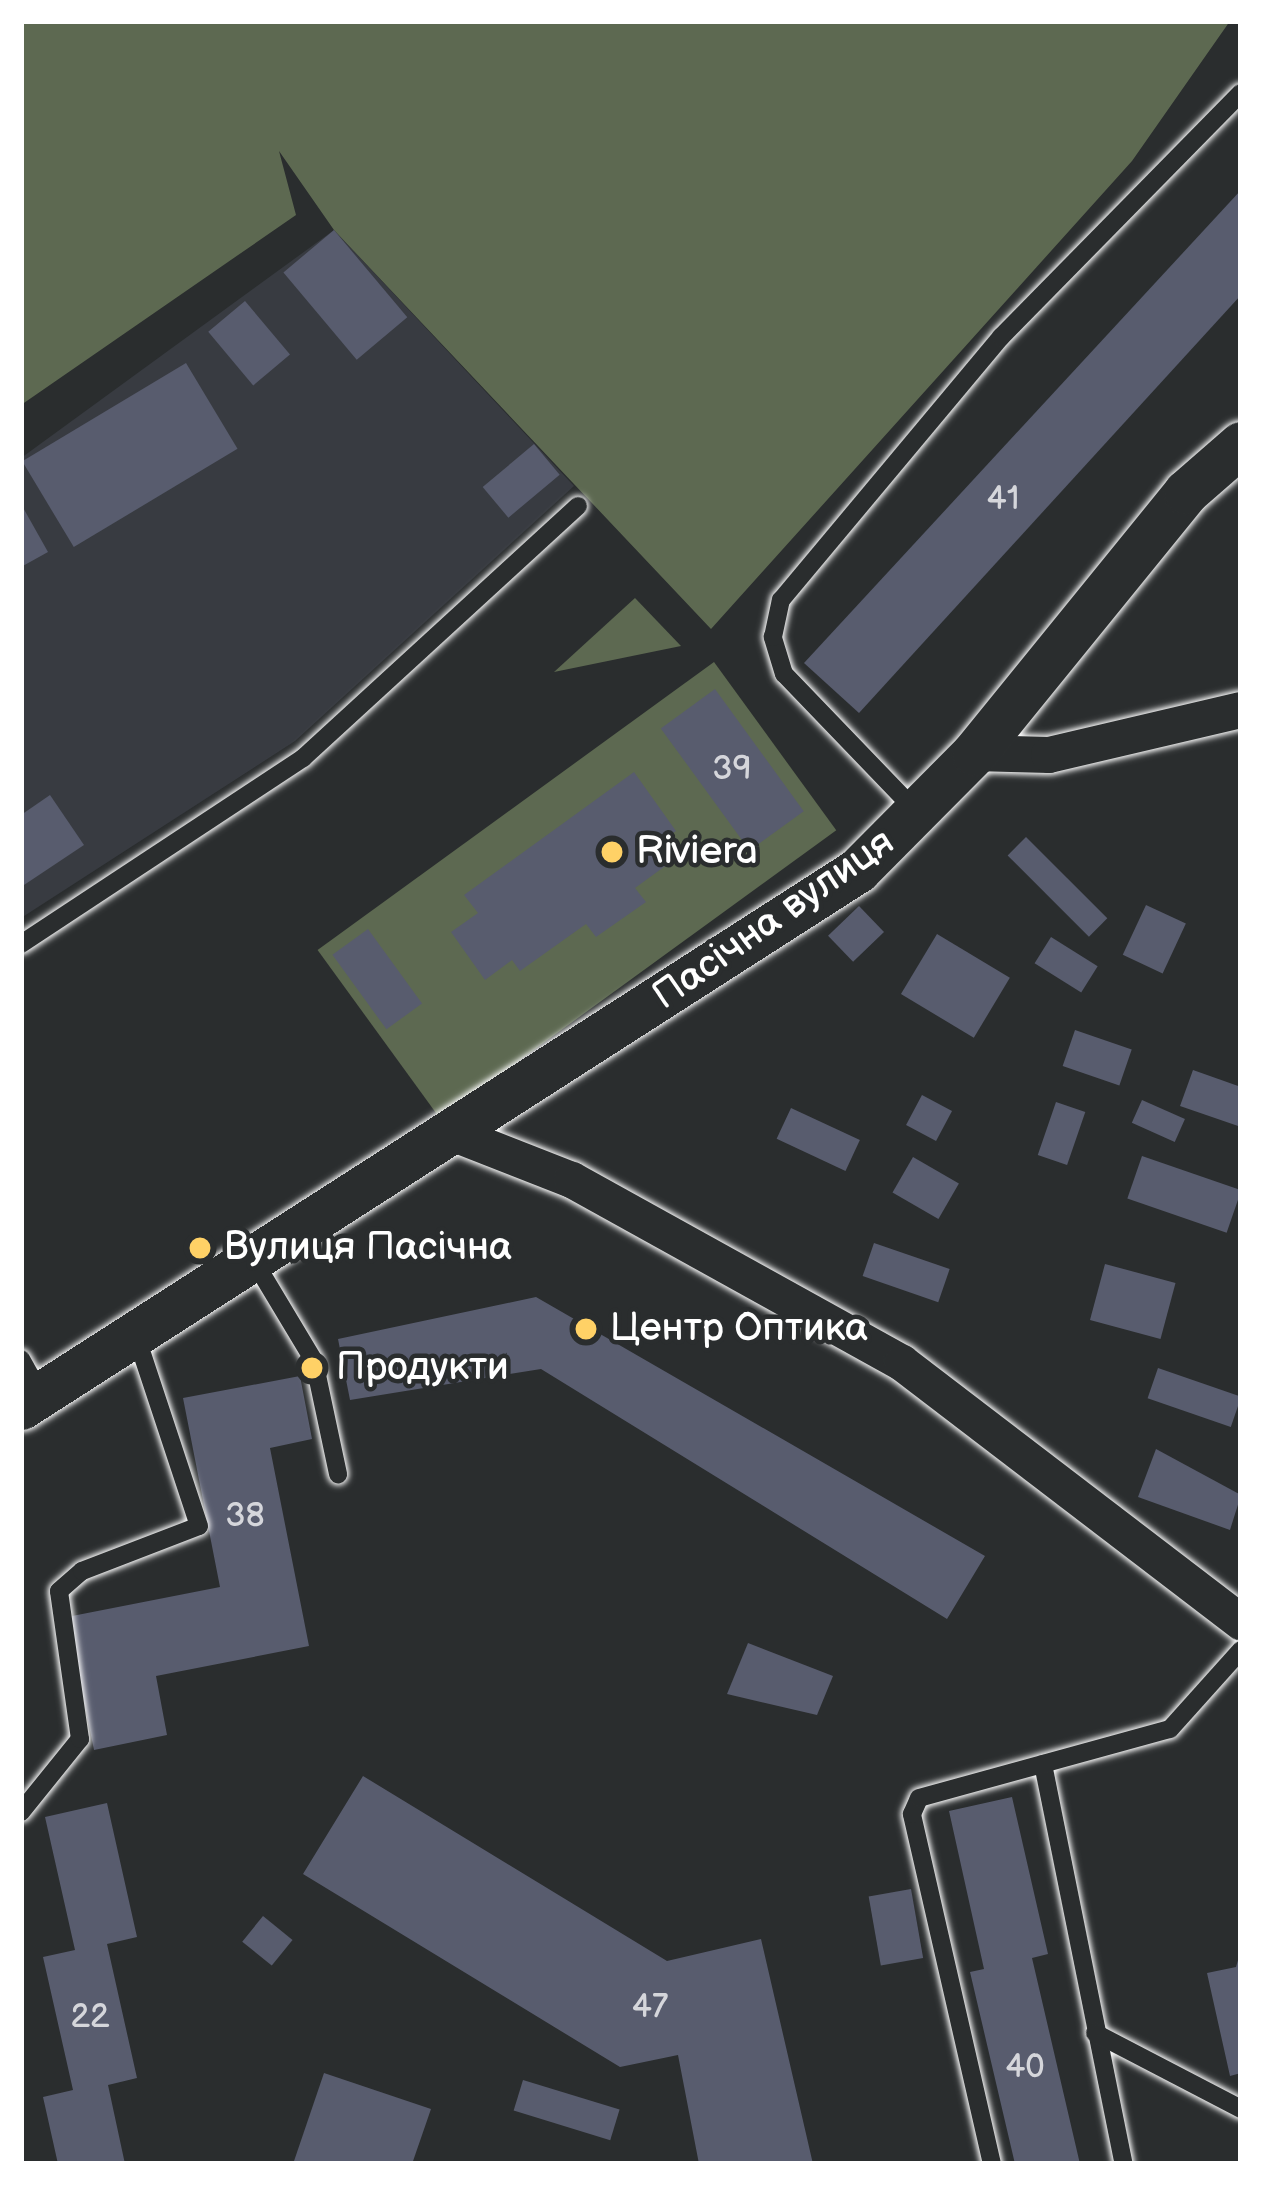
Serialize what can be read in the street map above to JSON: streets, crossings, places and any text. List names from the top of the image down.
{
  "streets": {
    "street": ["Пасічна вулиця"]
  },
  "places": [
    "Riviera",
    "Вулиця Пасічна",
    "Центр Оптика",
    "Продукти"
  ],
  "house_numbers": [
    "41",
    "39",
    "38",
    "47",
    "22",
    "40"
  ]
}
